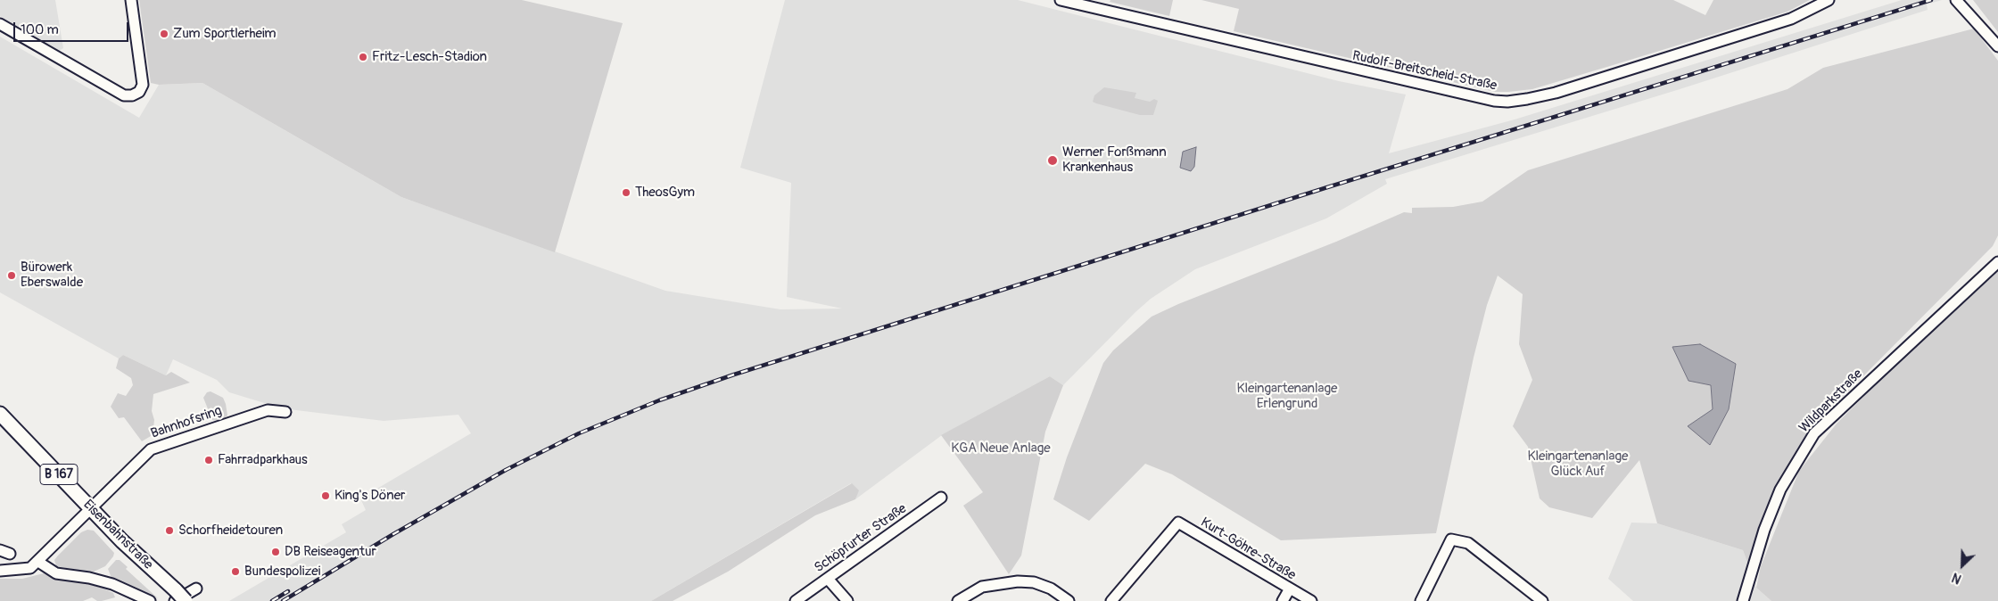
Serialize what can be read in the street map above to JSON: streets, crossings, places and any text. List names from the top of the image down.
{
  "streets": {
    "main road": ["B 167", "Eisenbahnstraße"],
    "street": [
      "Rudolf-Breitscheid-Straße",
      "Wildparkstraße",
      "Bahnhofsring",
      "Schöpfurter Straße",
      "Kurt-Göhre-Straße"
    ]
  },
  "crossings": [
    ["Bahnhofsring", "Eisenbahnstraße"]
  ],
  "parks": ["Kleingartenanlage Erlengrund", "KGA Neue Anlage", "Kleingartenanlage Glück Auf"],
  "places": [
    "Zum Sportlerheim",
    "Fritz-Lesch-Stadion",
    "Werner Forßmann Krankenhaus",
    "TheosGym",
    "Bürowerk Eberswalde",
    "Fahrradparkhaus",
    "King's Döner",
    "Schorfheidetouren",
    "DB Reiseagentur",
    "Bundespolizei"
  ],
  "scale_bar": "100 m",
  "north": "bottom left"
}
